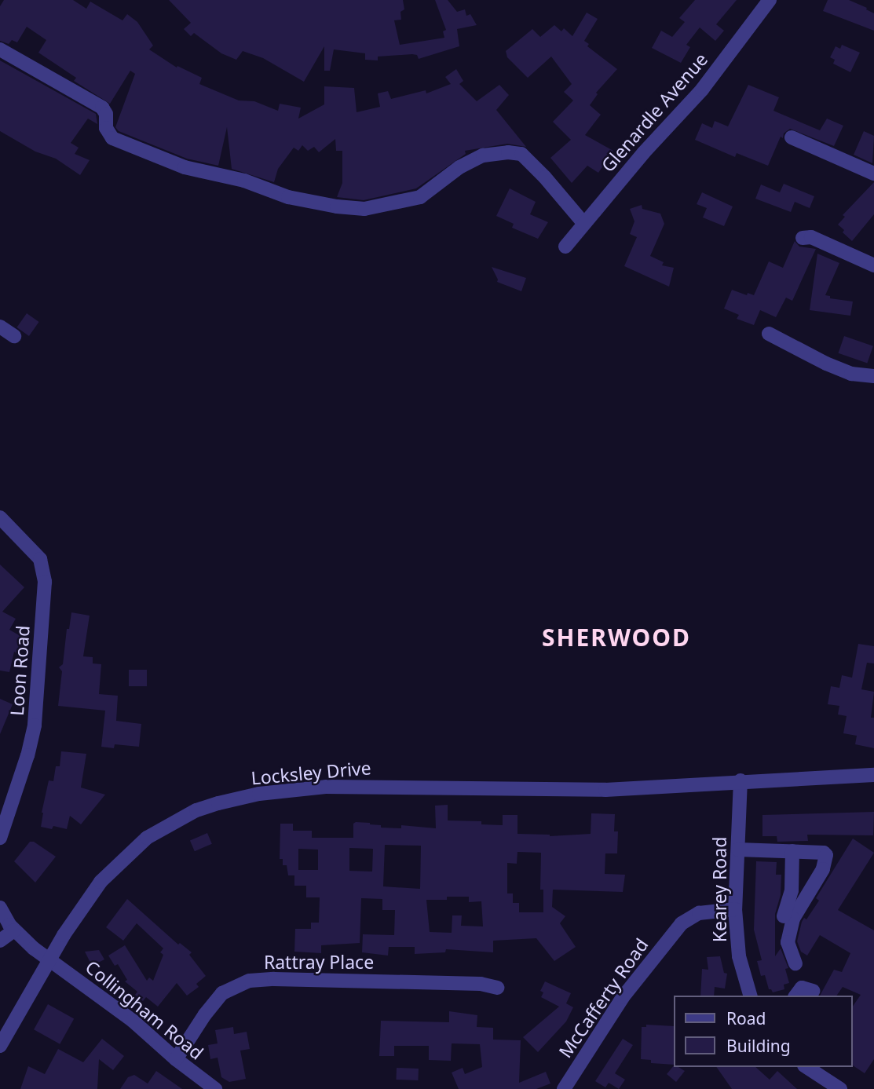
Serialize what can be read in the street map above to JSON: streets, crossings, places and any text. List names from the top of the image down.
{
  "streets": {
    "street": [
      "Glenardle Avenue",
      "Loon Road",
      "Locksley Drive",
      "Kearey Road",
      "Rattray Place",
      "McCafferty Road",
      "Collingham Road"
    ]
  },
  "crossings": [
    ["Locksley Drive", "Kearey Road"],
    ["Locksley Drive", "Collingham Road"],
    ["Kearey Road", "McCafferty Road"],
    ["Rattray Place", "Collingham Road"]
  ],
  "districts": ["SHERWOOD"],
  "legend": ["Road", "Building"]
}
